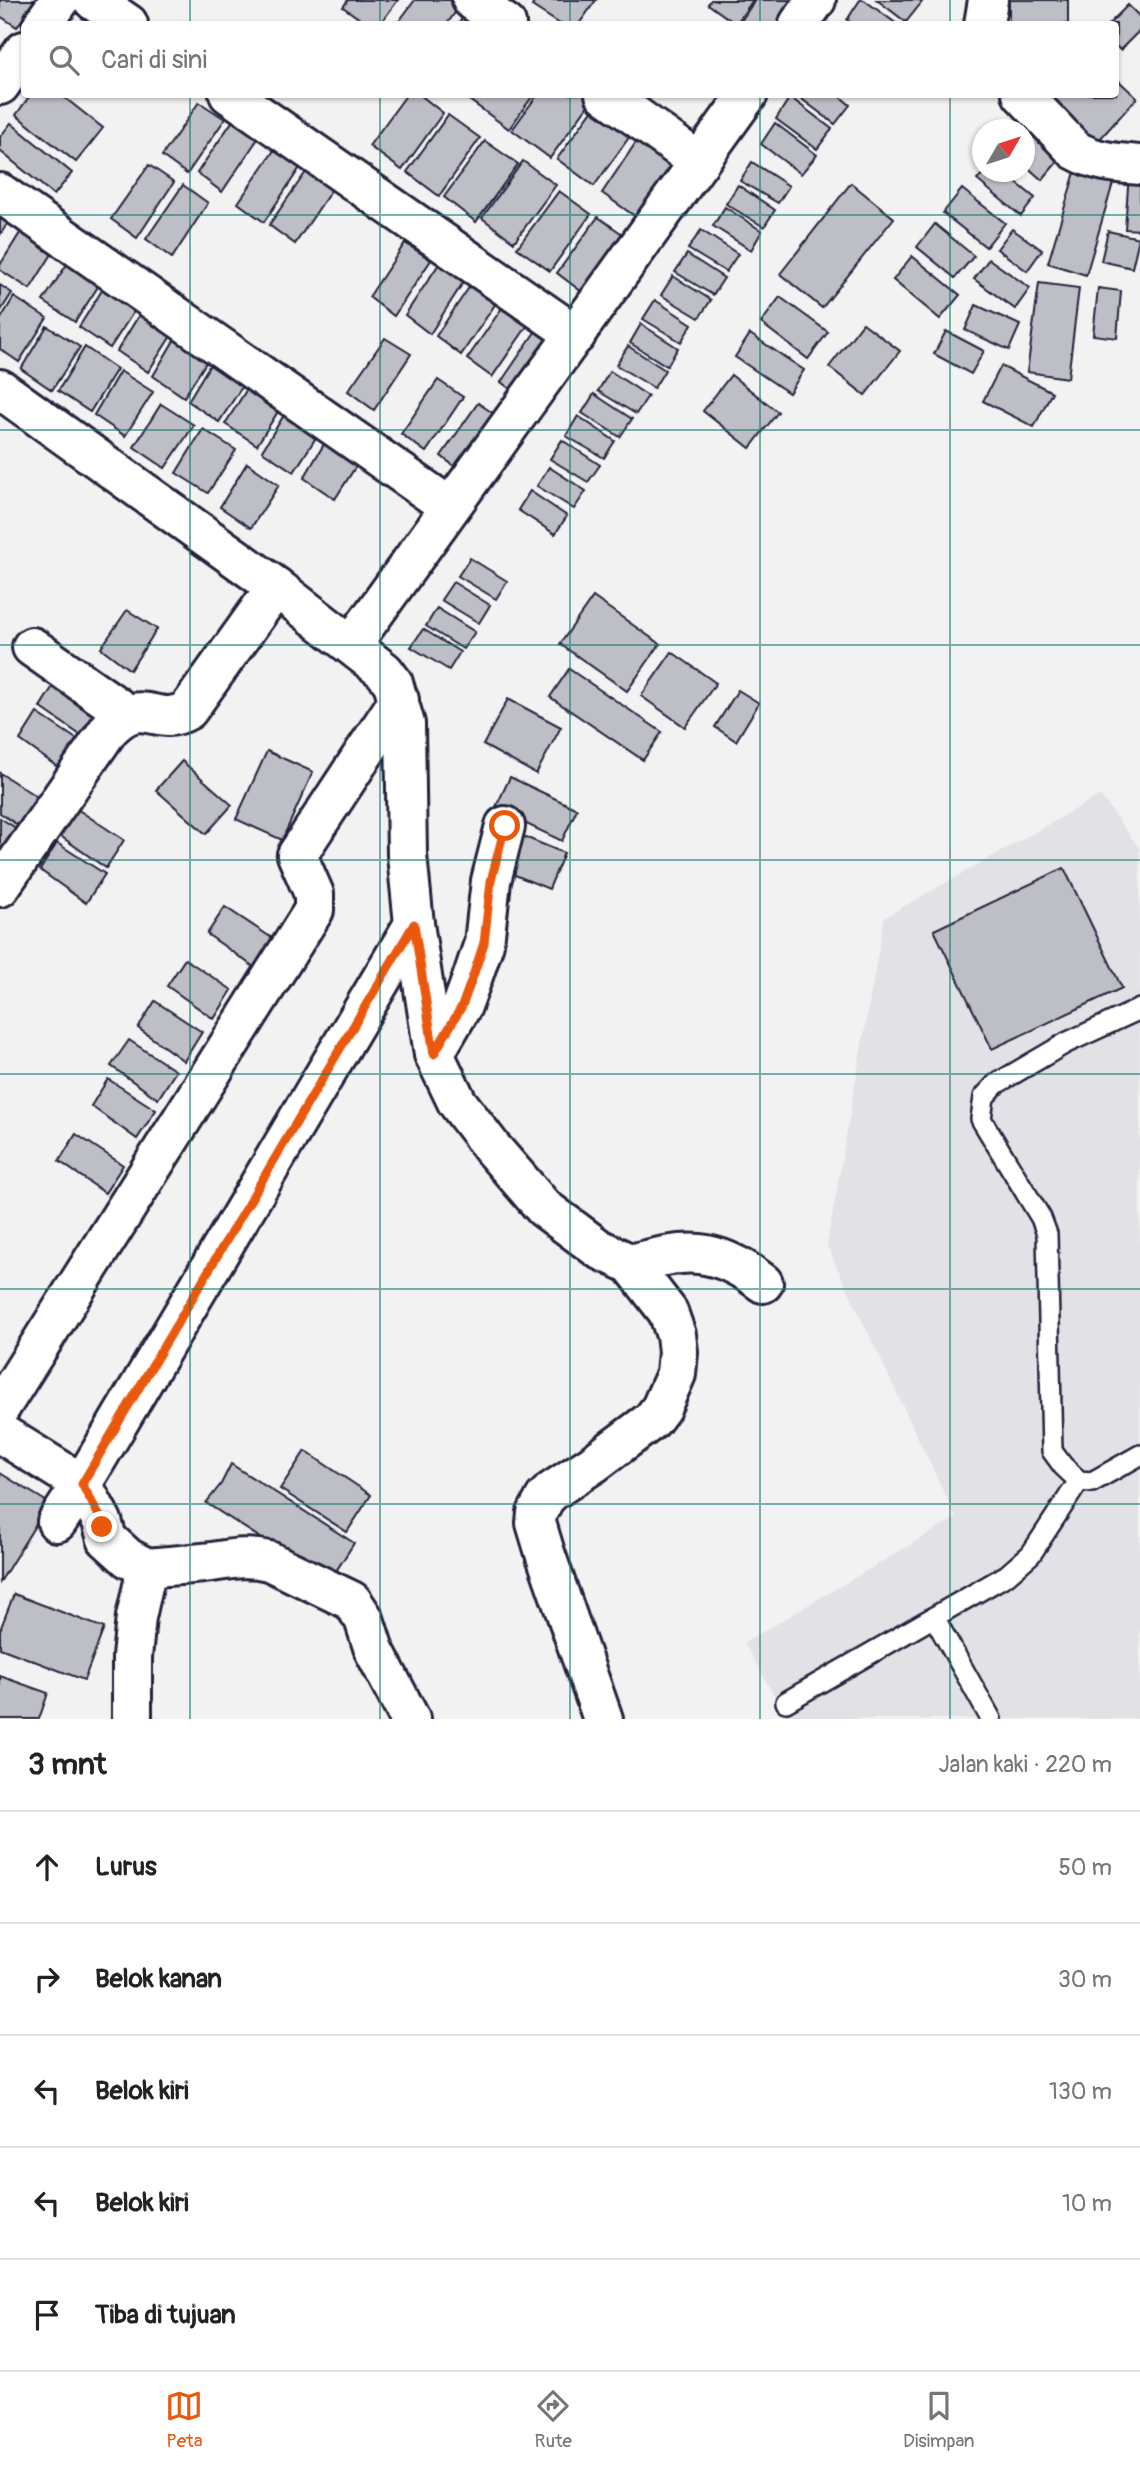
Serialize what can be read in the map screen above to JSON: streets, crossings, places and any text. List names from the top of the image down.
{
  "north": "top right",
  "page": {
    "search": "Cari di sini",
    "heading": ["3 mnt", "Jalan kaki · 220 m"],
    "list": [
      ["Lurus", "50 m"],
      ["Belok kanan", "30 m"],
      ["Belok kiri", "130 m"],
      ["Belok kiri", "10 m"],
      "Tiba di tujuan"
    ],
    "nav": ["Peta", "Rute", "Disimpan"]
  }
}
